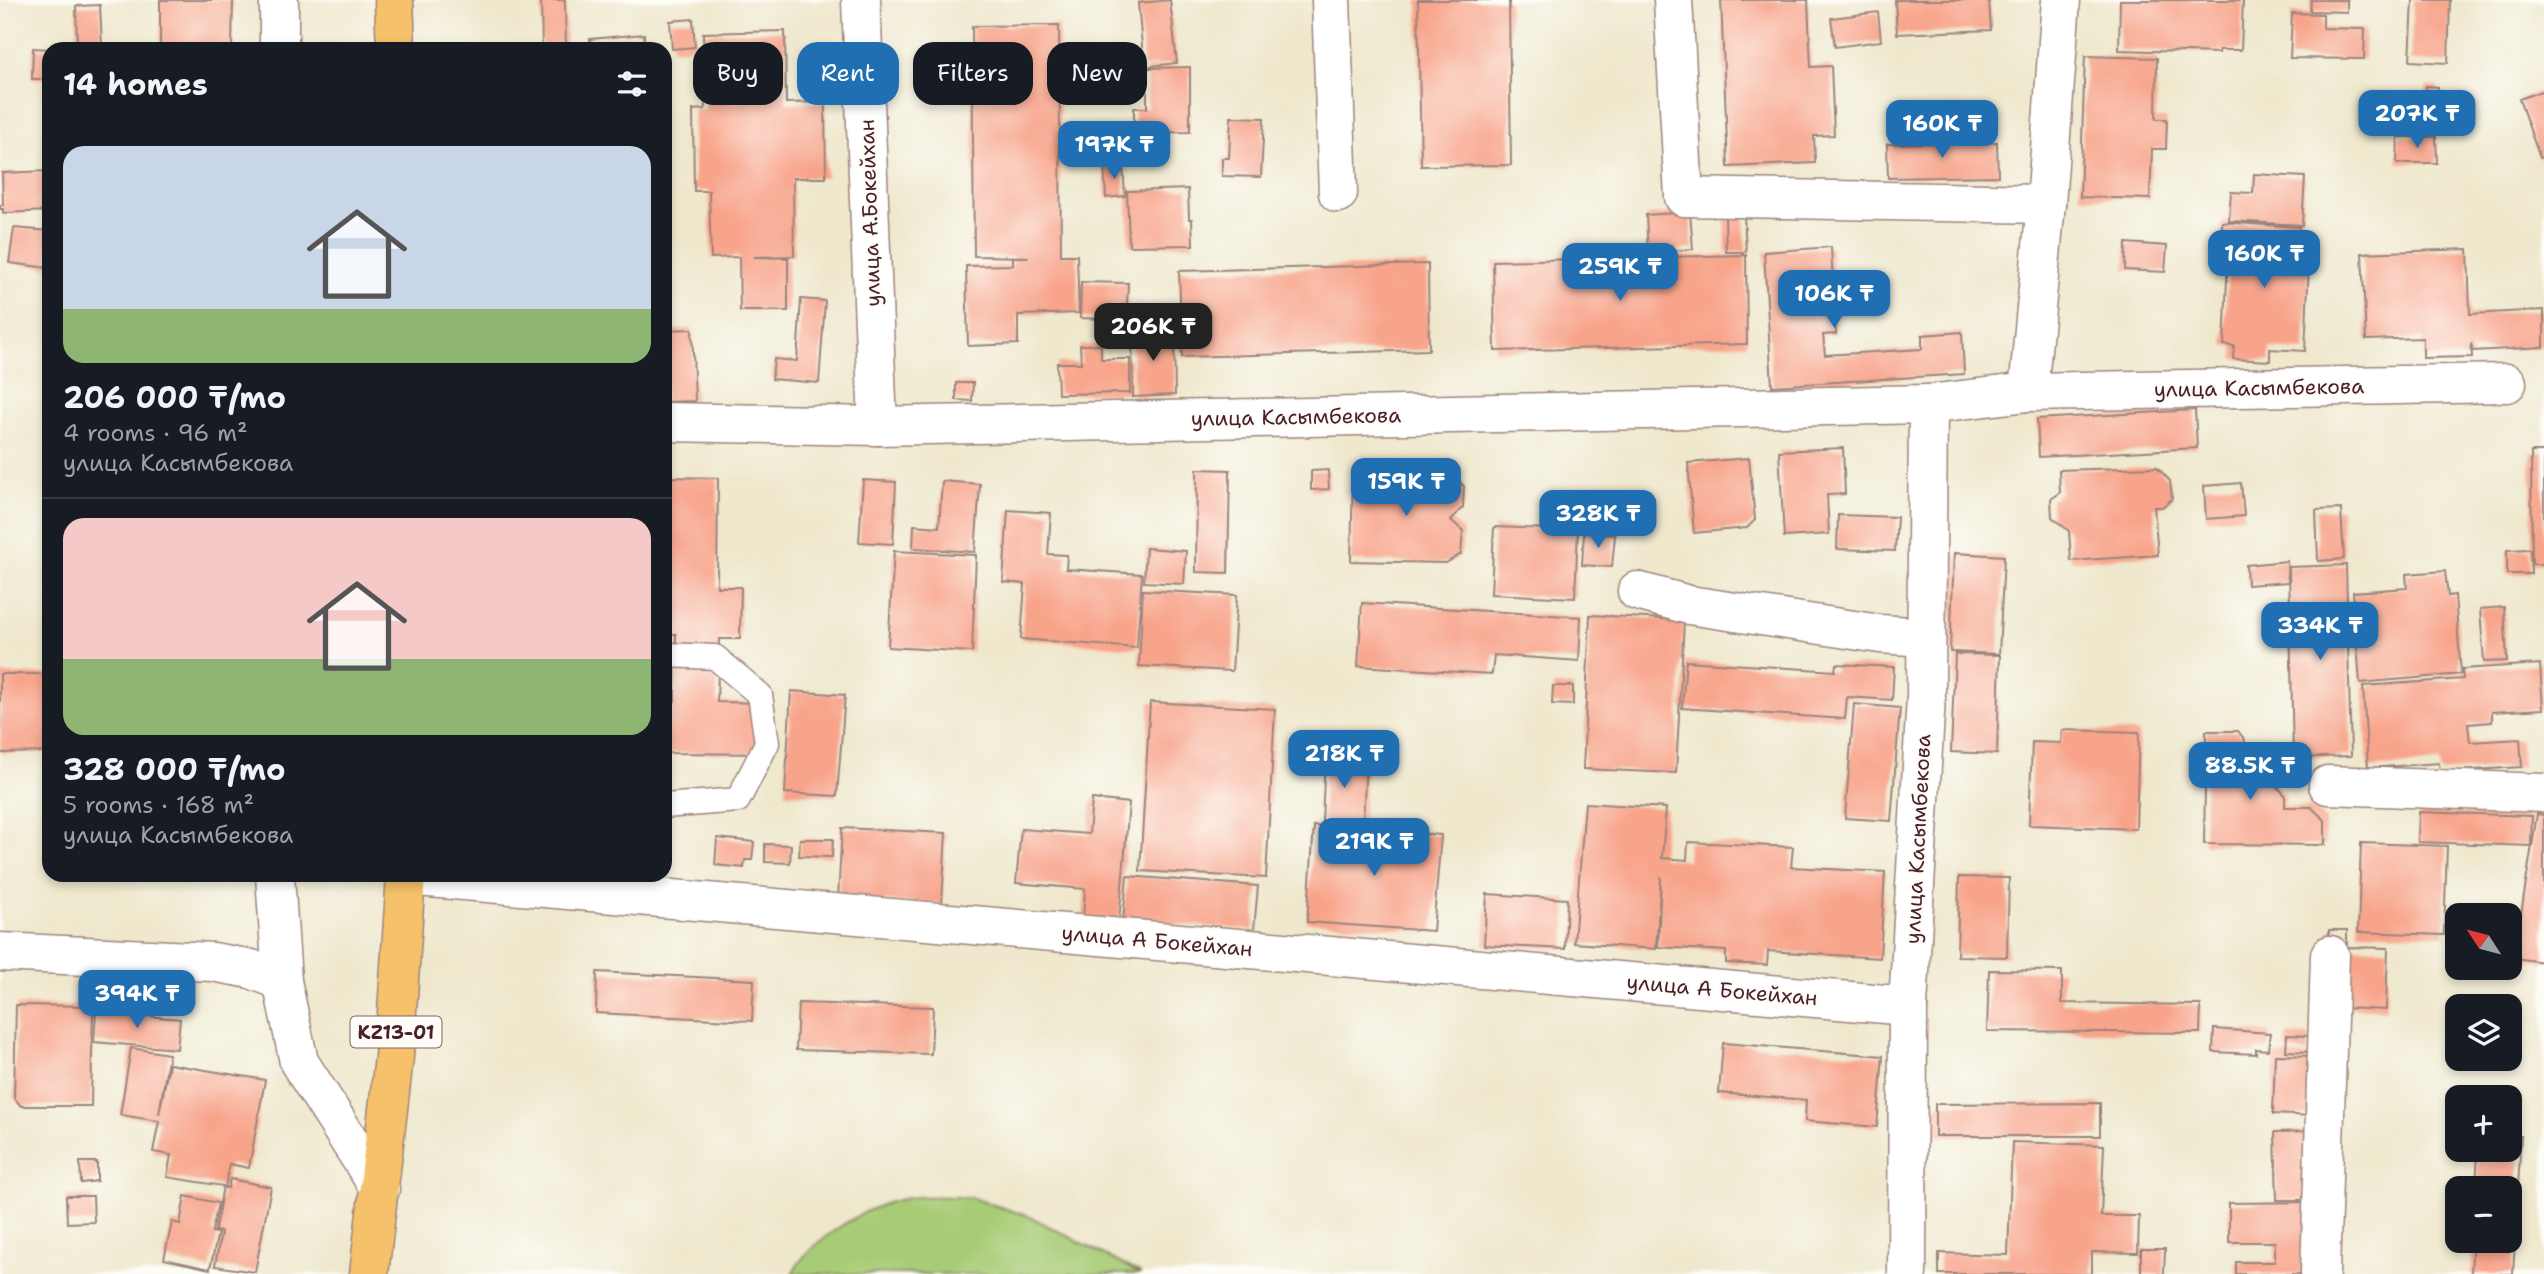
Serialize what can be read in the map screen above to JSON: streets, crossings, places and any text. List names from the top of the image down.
{
  "streets": {
    "highway": ["KZ13-01"],
    "street": ["улица А.Бокейхан", "улица Касымбекова", "улица А Бокейхан"]
  },
  "crossings": [
    ["улица А.Бокейхан", "улица Касымбекова"],
    ["улица Касымбекова", "улица А Бокейхан"]
  ],
  "north": "top left",
  "page": {
    "chip": [
      "Buy",
      "Rent",
      "Filters",
      "New"
    ],
    "heading": "14 homes",
    "price": [
      "207K ₸",
      "160K ₸",
      "197K ₸",
      "160K ₸",
      "259K ₸",
      "106K ₸",
      "206K ₸",
      "159K ₸",
      "328K ₸",
      "334K ₸",
      "218K ₸",
      "88.5K ₸",
      "219K ₸",
      "394K ₸"
    ],
    "list": [
      {
        "name": "206 000 ₸/mo",
        "note": "4 rooms · 96 m² · улица Касымбекова"
      },
      {
        "name": "328 000 ₸/mo",
        "note": "5 rooms · 168 m² · улица Касымбекова"
      }
    ],
    "map_buttons": ["+", "−"]
  }
}
